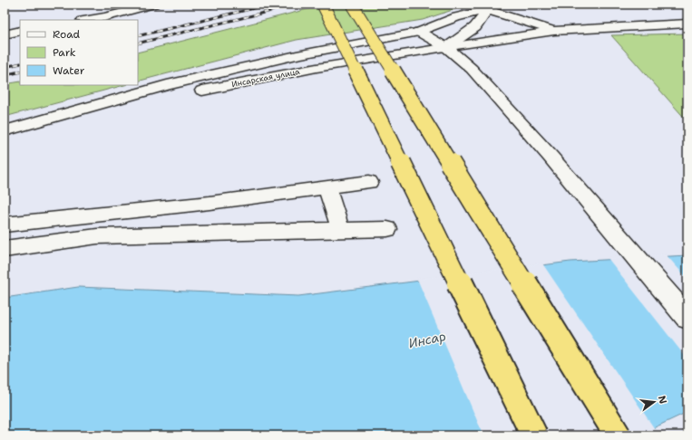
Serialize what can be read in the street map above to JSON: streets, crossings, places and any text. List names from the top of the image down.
{
  "streets": {
    "street": ["Инсарская улица"]
  },
  "water": ["Инсар"],
  "legend": ["Road", "Park", "Water"],
  "north": "right"
}
